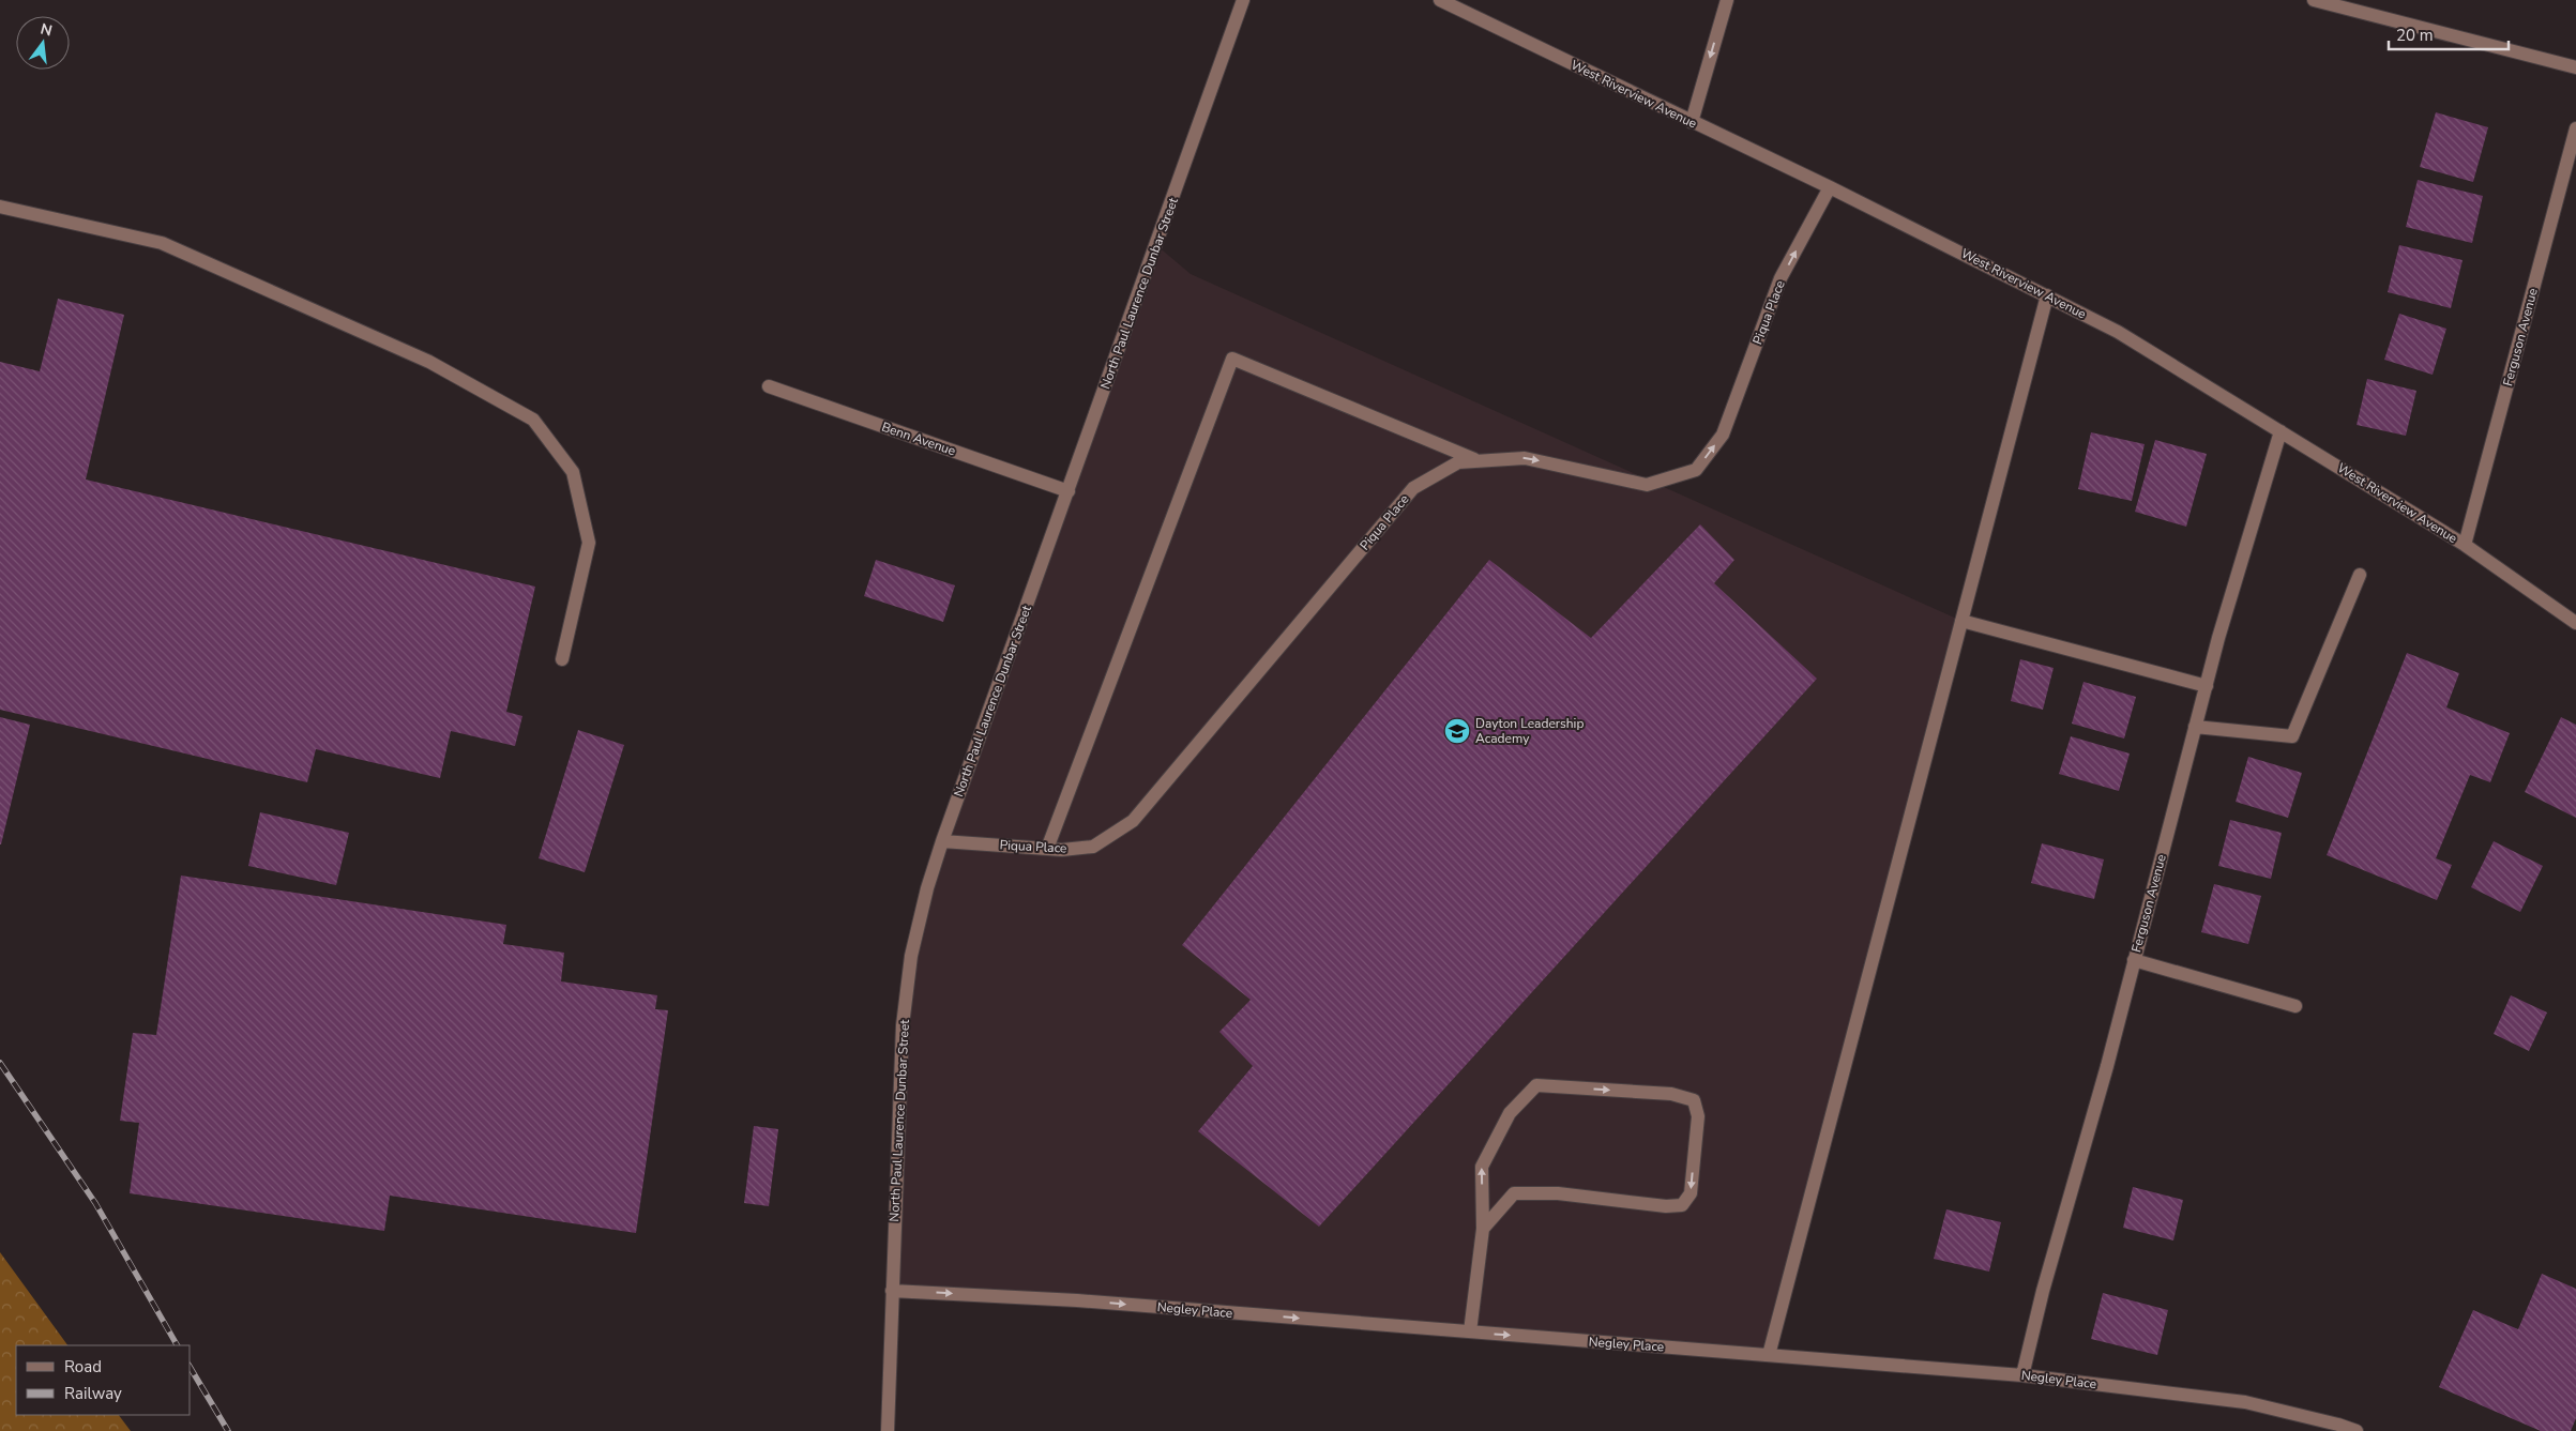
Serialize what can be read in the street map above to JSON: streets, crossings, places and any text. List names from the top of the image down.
{
  "streets": {
    "street": [
      "West Riverview Avenue",
      "North Paul Laurence Dunbar Street",
      "Piqua Place",
      "Ferguson Avenue",
      "Benn Avenue",
      "Negley Place"
    ]
  },
  "crossings": [
    ["West Riverview Avenue", "Piqua Place"],
    ["West Riverview Avenue", "Ferguson Avenue"],
    ["North Paul Laurence Dunbar Street", "Piqua Place"],
    ["North Paul Laurence Dunbar Street", "Benn Avenue"],
    ["North Paul Laurence Dunbar Street", "Negley Place"],
    ["Ferguson Avenue", "Negley Place"]
  ],
  "one_way": ["Piqua Place", "Negley Place"],
  "places": {
    "school or university": ["Dayton Leadership Academy"]
  },
  "legend": ["Road", "Railway"],
  "scale_bar": "20 m",
  "north": "top"
}
